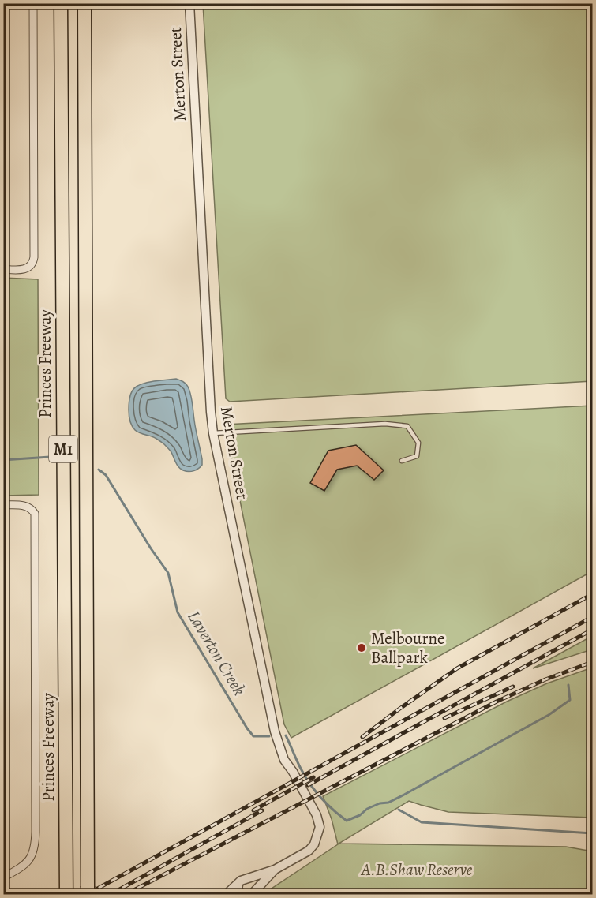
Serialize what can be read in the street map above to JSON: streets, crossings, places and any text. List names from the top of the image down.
{
  "streets": {
    "highway": ["Princes Freeway", "M1"],
    "street": ["Merton Street"]
  },
  "water": ["Laverton Creek"],
  "parks": ["A.B.Shaw Reserve"],
  "places": ["Melbourne Ballpark"]
}
